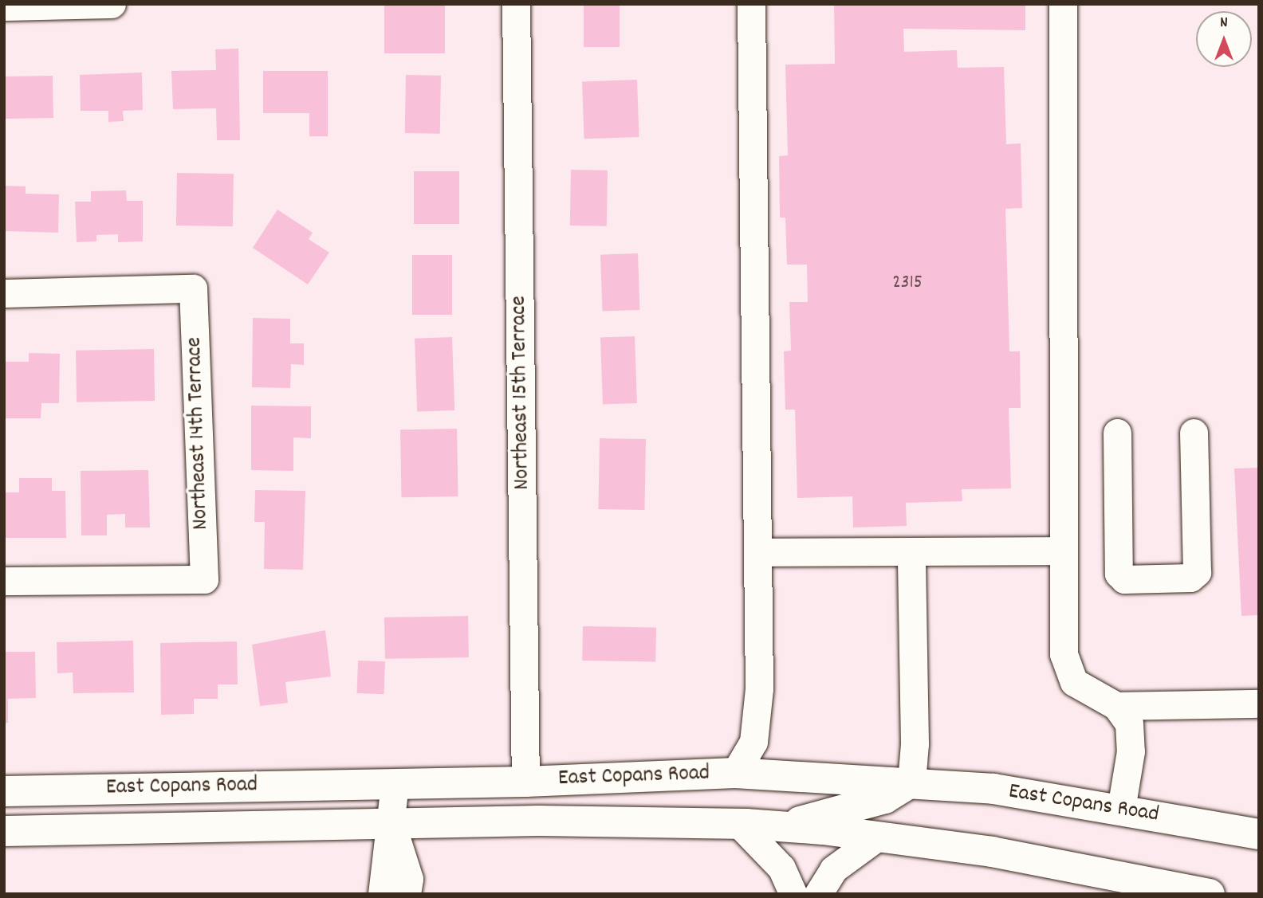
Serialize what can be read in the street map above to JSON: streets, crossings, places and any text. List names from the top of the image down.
{
  "streets": {
    "main road": ["East Copans Road"],
    "street": ["Northeast 15th Terrace", "Northeast 14th Terrace"]
  },
  "crossings": [
    ["Northeast 15th Terrace", "East Copans Road"]
  ],
  "house_numbers": ["2315"],
  "north": "top"
}
